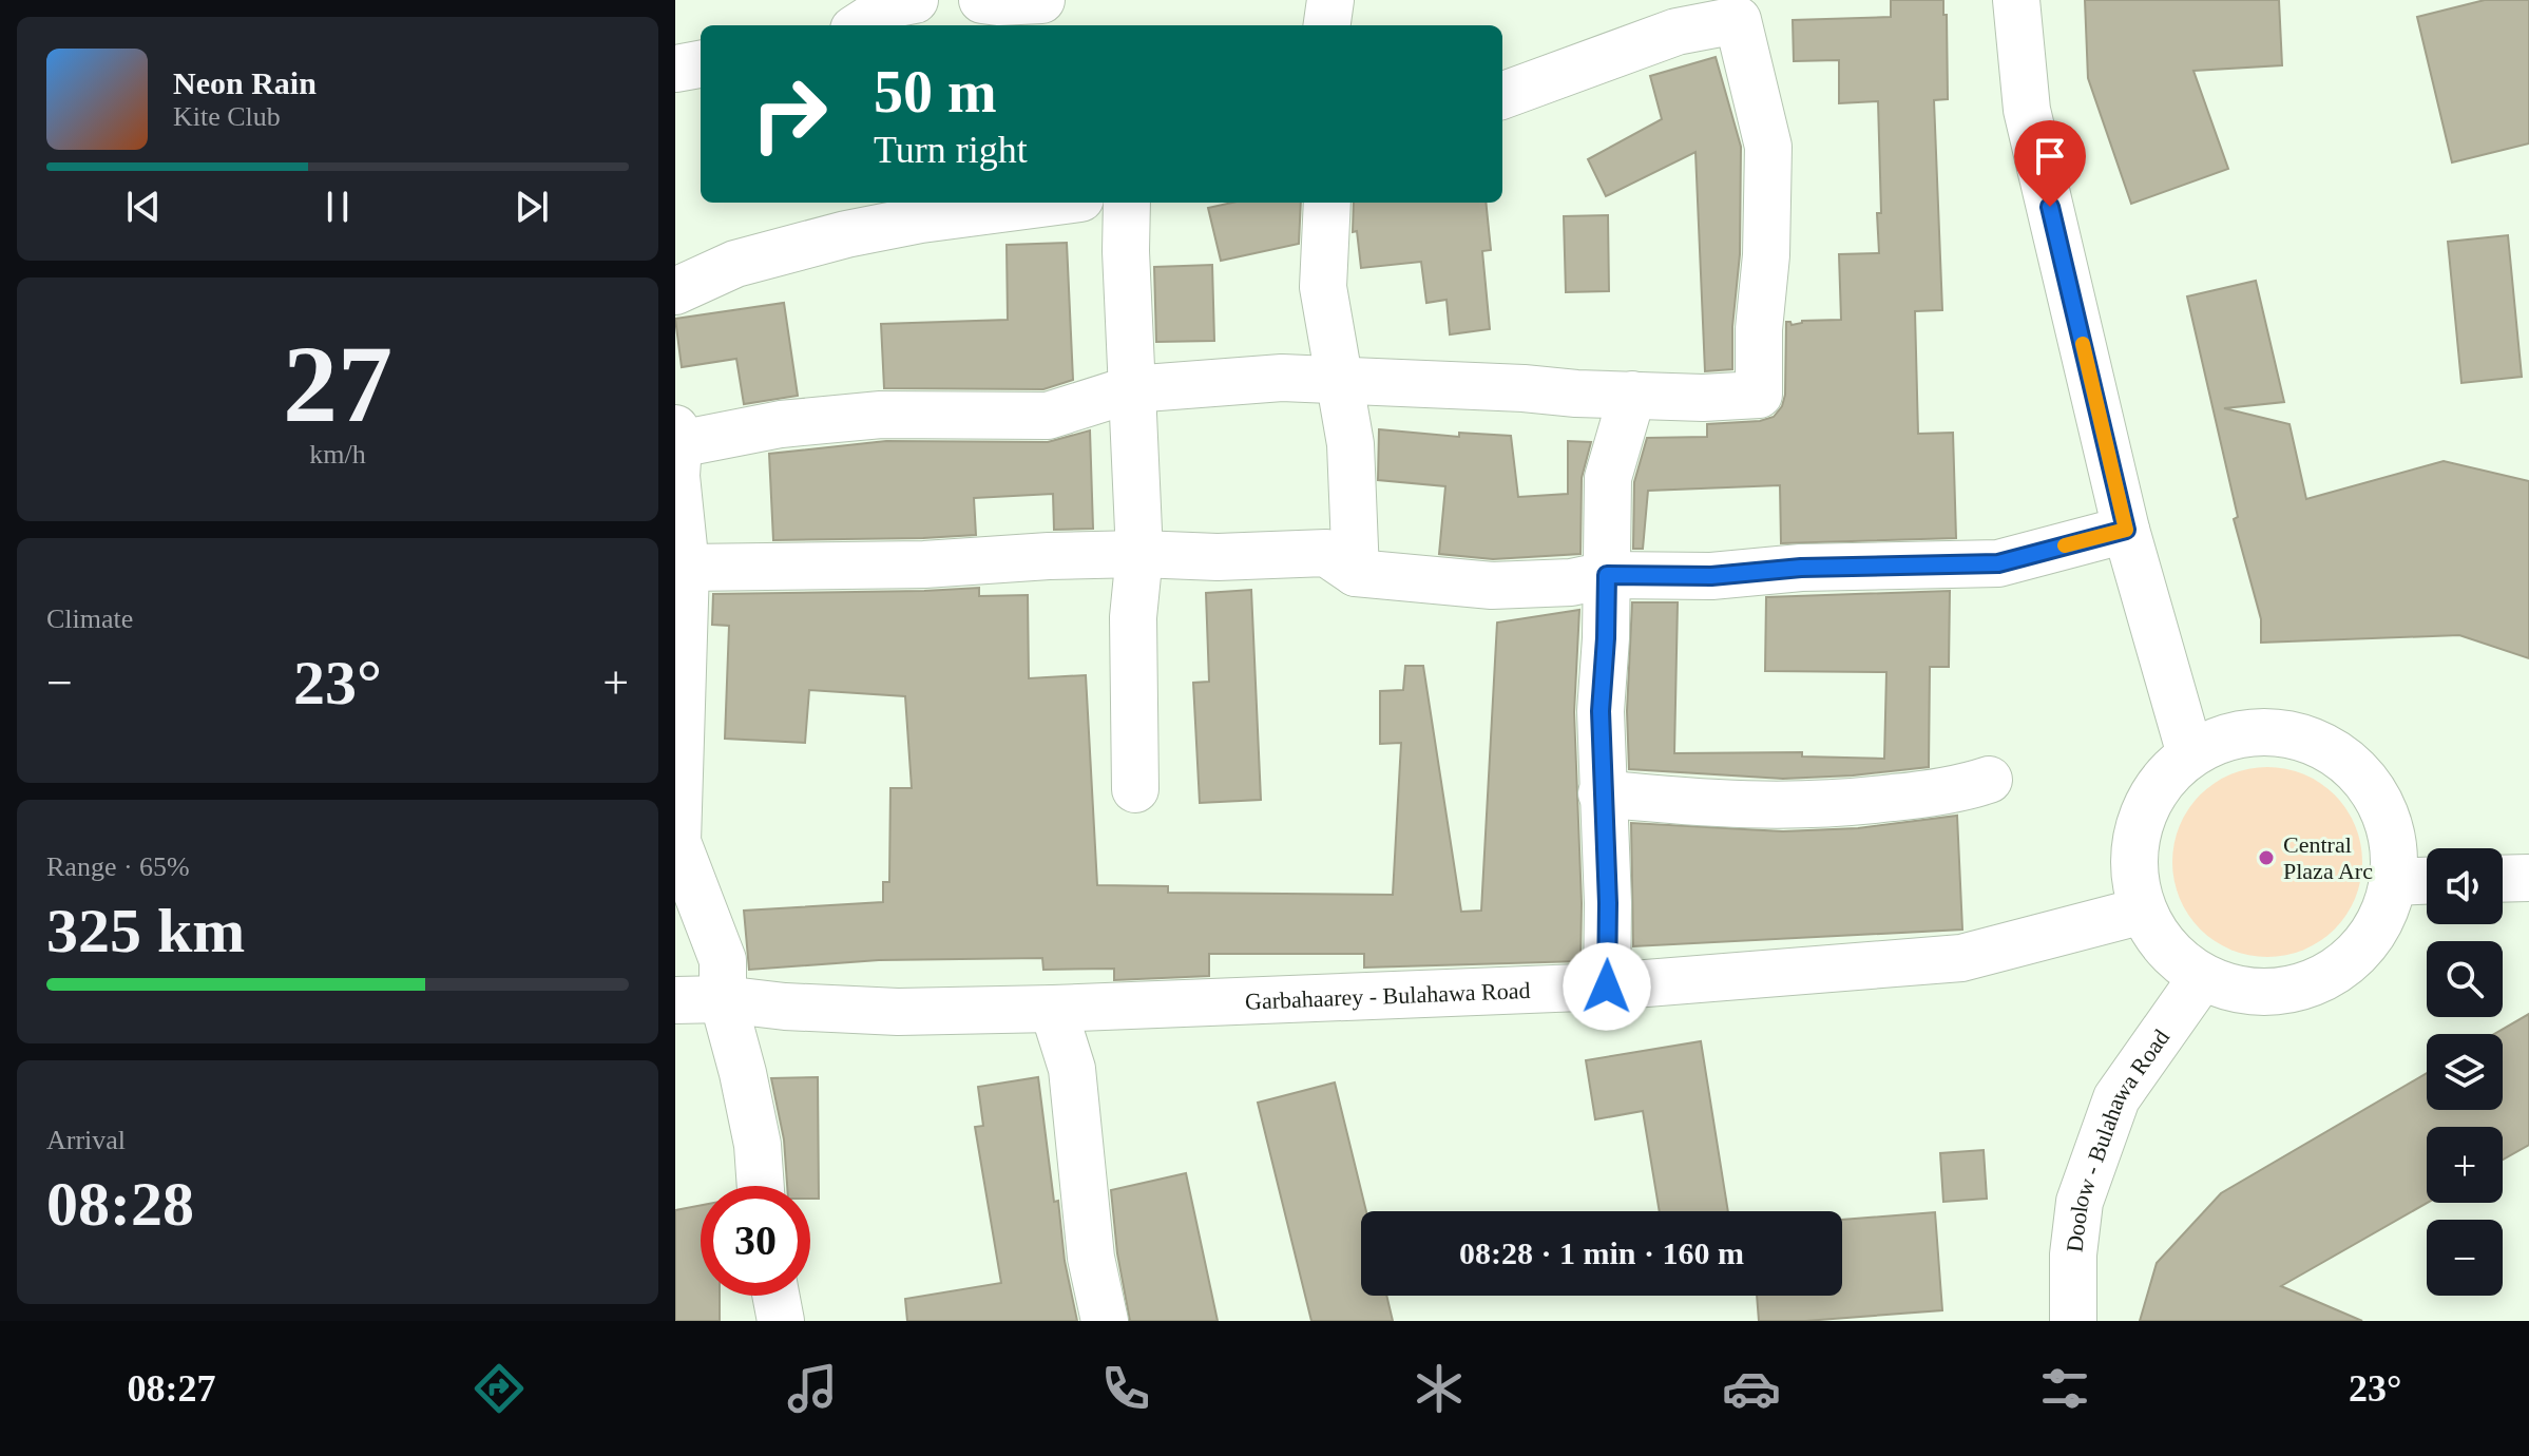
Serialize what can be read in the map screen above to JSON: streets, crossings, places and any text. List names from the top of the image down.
{
  "streets": {
    "street": ["Garbahaarey - Bulahawa Road", "Doolow - Bulahawa Road"]
  },
  "crossings": [
    ["Garbahaarey - Bulahawa Road", "Doolow - Bulahawa Road"]
  ],
  "places": ["Central Plaza Arc"],
  "page": {
    "turn": ["50 m", "Turn right"],
    "song": ["Neon Rain", "Kite Club"],
    "tile": [
      ["27", "km/h"],
      "Climate",
      ["Range · 65%", "325 km"],
      ["Arrival", "08:28"]
    ],
    "heat": ["−", "23°", "+"],
    "map_buttons": ["+", "−"],
    "limit": "30",
    "trip": "08:28 · 1 min · 160 m",
    "tabs": ["08:27", "23°"]
  }
}
